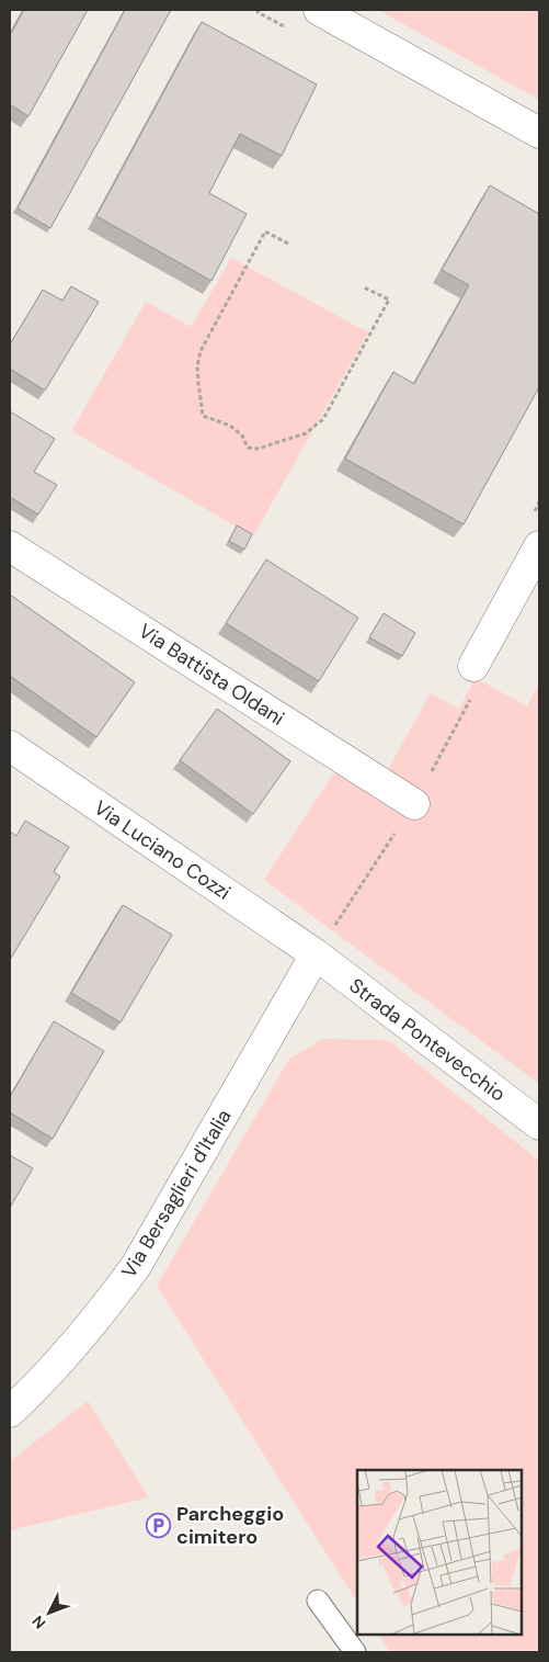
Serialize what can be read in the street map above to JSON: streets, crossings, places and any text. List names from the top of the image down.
{
  "streets": {
    "street": [
      "Via Battista Oldani",
      "Via Luciano Cozzi",
      "Strada Pontevecchio",
      "Via Bersaglieri d'Italia"
    ]
  },
  "crossings": [
    ["Via Luciano Cozzi", "Strada Pontevecchio"],
    ["Via Luciano Cozzi", "Via Bersaglieri d'Italia"],
    ["Strada Pontevecchio", "Via Bersaglieri d'Italia"]
  ],
  "places": {
    "parking": ["Parcheggio cimitero"]
  },
  "north": "bottom left"
}
